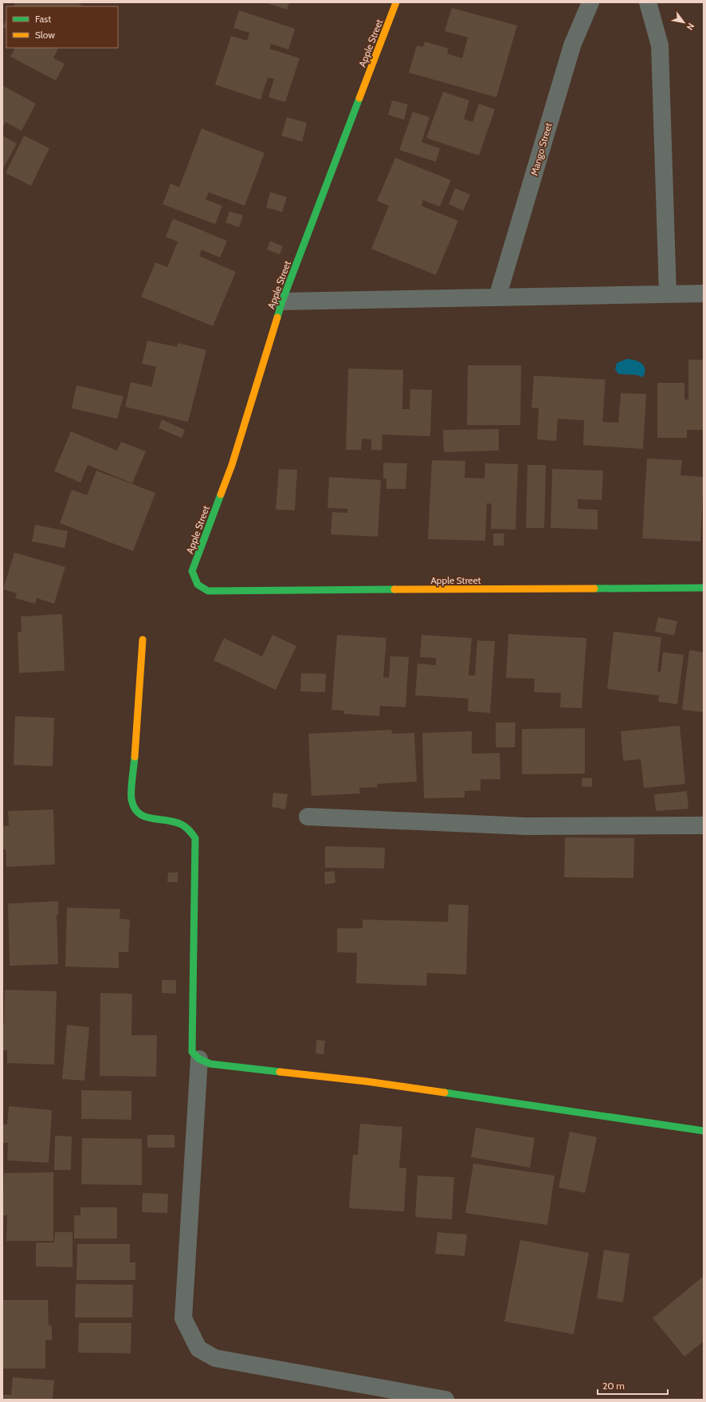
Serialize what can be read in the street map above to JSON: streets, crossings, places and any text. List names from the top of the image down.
{
  "streets": {
    "street": ["Apple Street", "Mango Street"]
  },
  "legend": ["Fast", "Slow"],
  "scale_bar": "20 m",
  "north": "bottom right"
}
